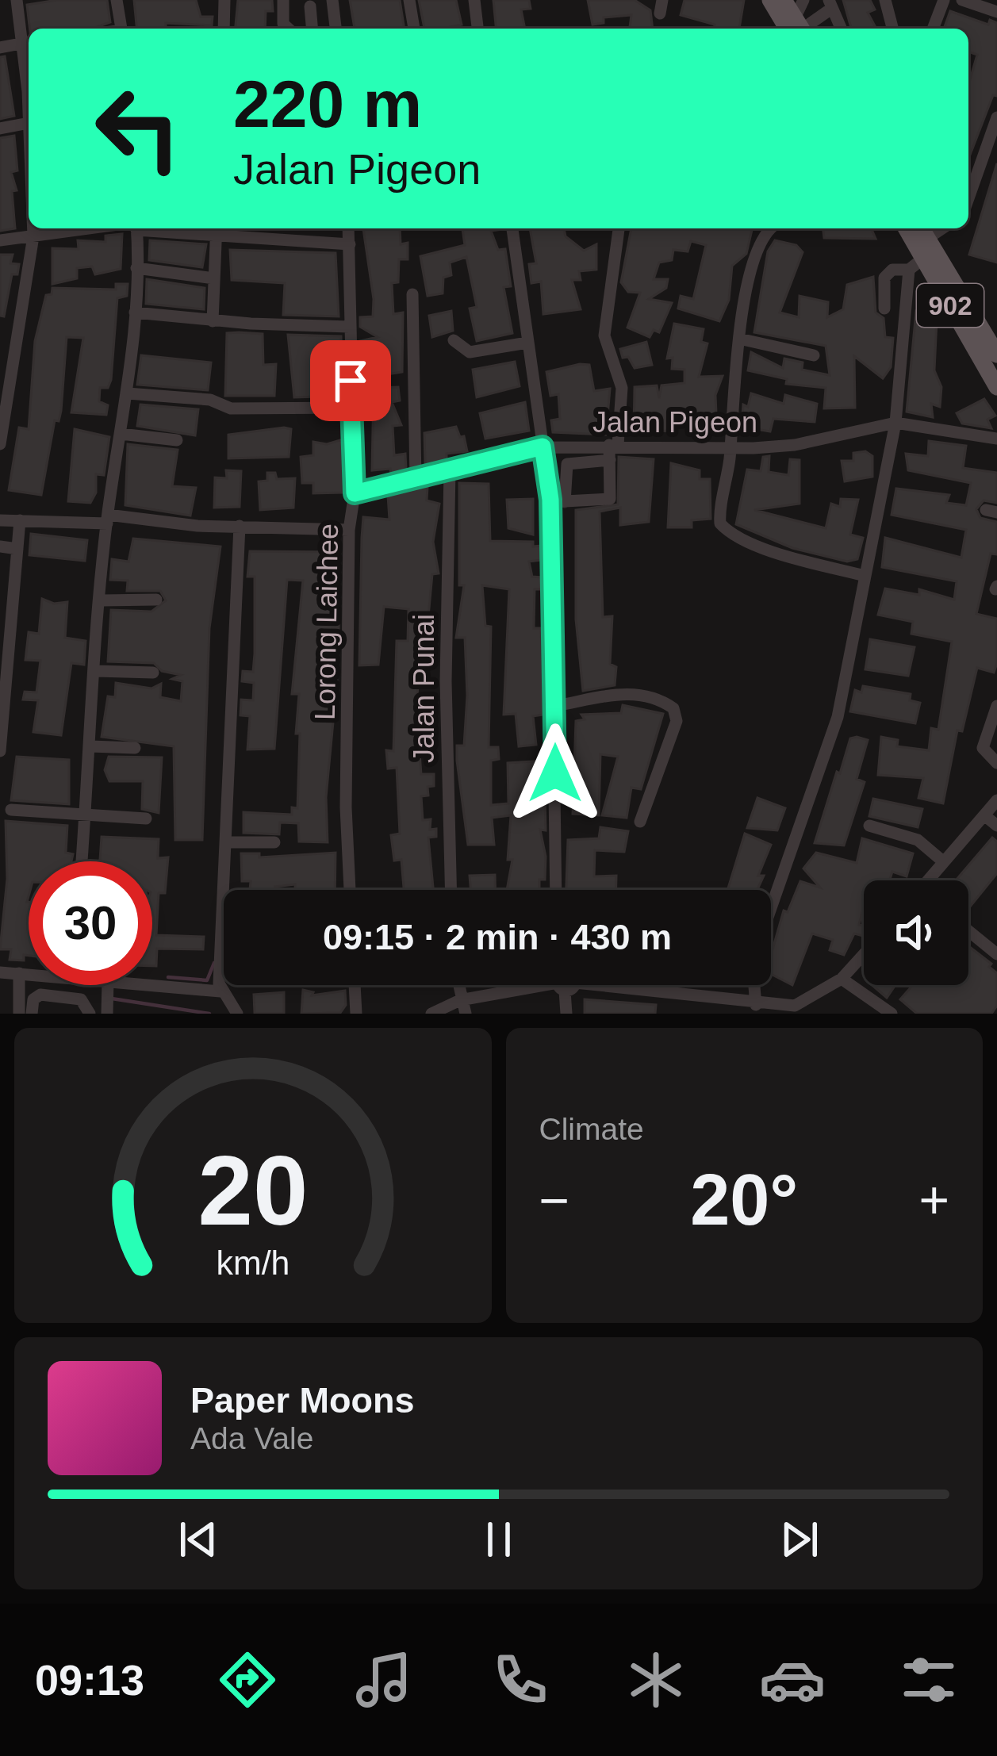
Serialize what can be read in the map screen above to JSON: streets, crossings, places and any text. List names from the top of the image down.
{
  "streets": {
    "main road": ["902"],
    "street": ["Jalan Pigeon", "Lorong Laichee", "Jalan Punai"]
  },
  "crossings": [
    ["Jalan Pigeon", "Lorong Laichee"],
    ["Jalan Pigeon", "Jalan Punai"]
  ],
  "page": {
    "turn": ["220 m", "Jalan Pigeon"],
    "limit": "30",
    "trip": "09:15 · 2 min · 430 m",
    "tile": "Climate",
    "heat": ["−", "20°", "+"],
    "song": ["Paper Moons", "Ada Vale"],
    "tabs": "09:13",
    "gauge": ["20", "km/h"]
  }
}
